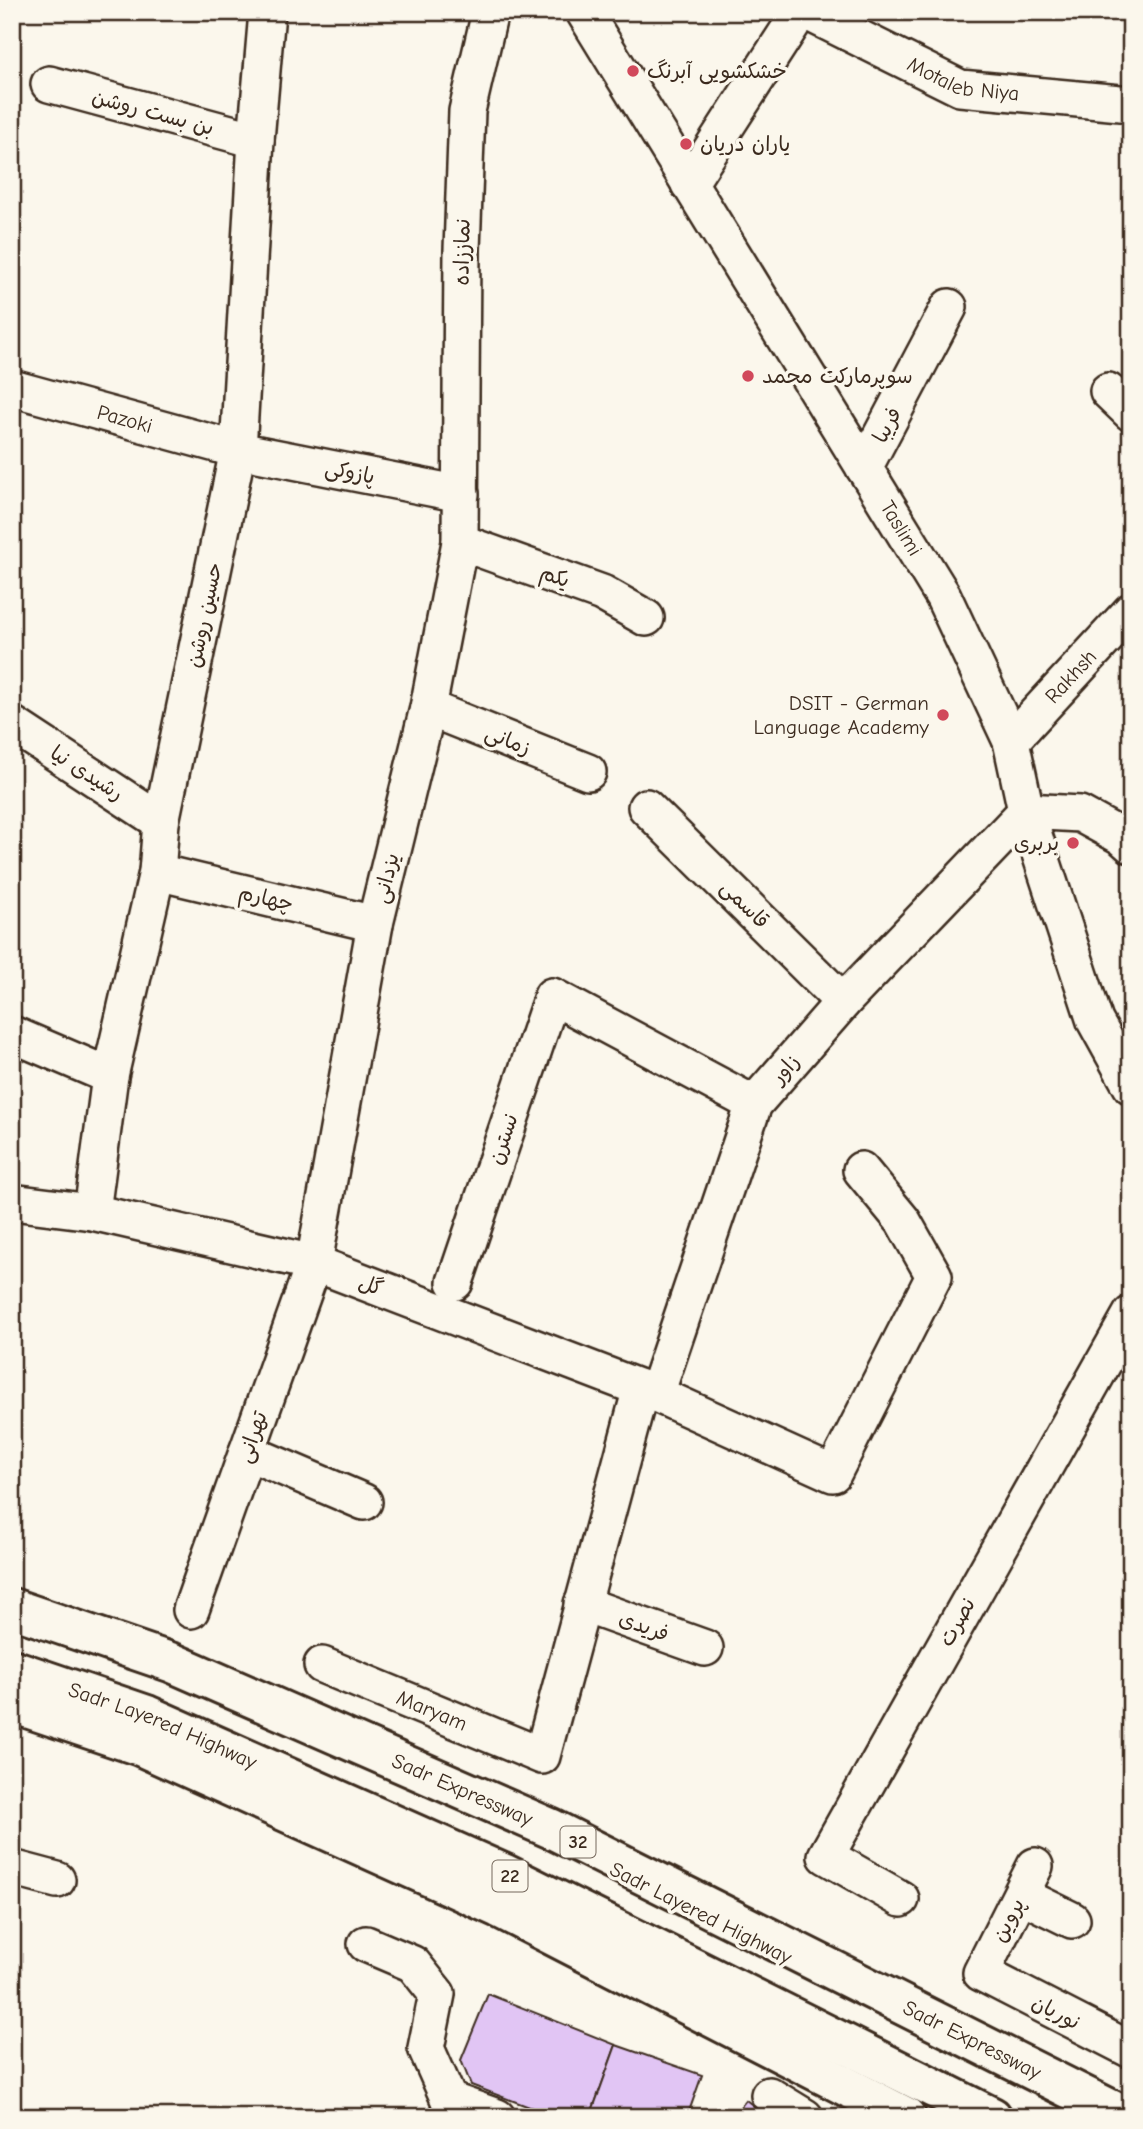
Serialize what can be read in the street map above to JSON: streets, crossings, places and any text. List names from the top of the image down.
{
  "streets": {
    "highway": [
      "Sadr Layered Highway",
      "Sadr Expressway",
      "32",
      "22"
    ],
    "street": [
      "Motaleb Niya",
      "بن بست روشن",
      "نماززاده",
      "Pazoki",
      "فریبا",
      "پازوکی",
      "Taslimi",
      "یکم",
      "حسین روشن",
      "Rakhsh",
      "زمانی",
      "رشیدی نیا",
      "یزدانی",
      "چهارم",
      "قاسمی",
      "زاور",
      "نسترن",
      "گل",
      "تهرانی",
      "نصرت",
      "فریدی",
      "Maryam",
      "پروین",
      "نوریان"
    ]
  },
  "crossings": [
    ["بن بست روشن", "حسین روشن"],
    ["نماززاده", "پازوکی"],
    ["نماززاده", "یزدانی"],
    ["Pazoki", "پازوکی"],
    ["Pazoki", "حسین روشن"],
    ["فریبا", "Taslimi"],
    ["پازوکی", "حسین روشن"],
    ["پازوکی", "یزدانی"],
    ["Taslimi", "Rakhsh"],
    ["Taslimi", "زاور"],
    ["یکم", "یزدانی"],
    ["حسین روشن", "رشیدی نیا"],
    ["حسین روشن", "چهارم"],
    ["حسین روشن", "گل"],
    ["زمانی", "یزدانی"],
    ["یزدانی", "چهارم"],
    ["یزدانی", "گل"],
    ["یزدانی", "تهرانی"],
    ["قاسمی", "زاور"],
    ["زاور", "نسترن"],
    ["زاور", "گل"],
    ["گل", "تهرانی"],
    ["فریدی", "Maryam"],
    ["پروین", "نوریان"]
  ],
  "places": [
    "خشکشویی آبرنگ",
    "یاران دریان",
    "سوپرمارکت محمد",
    "DSIT - German Language Academy",
    "بربری"
  ]
}
